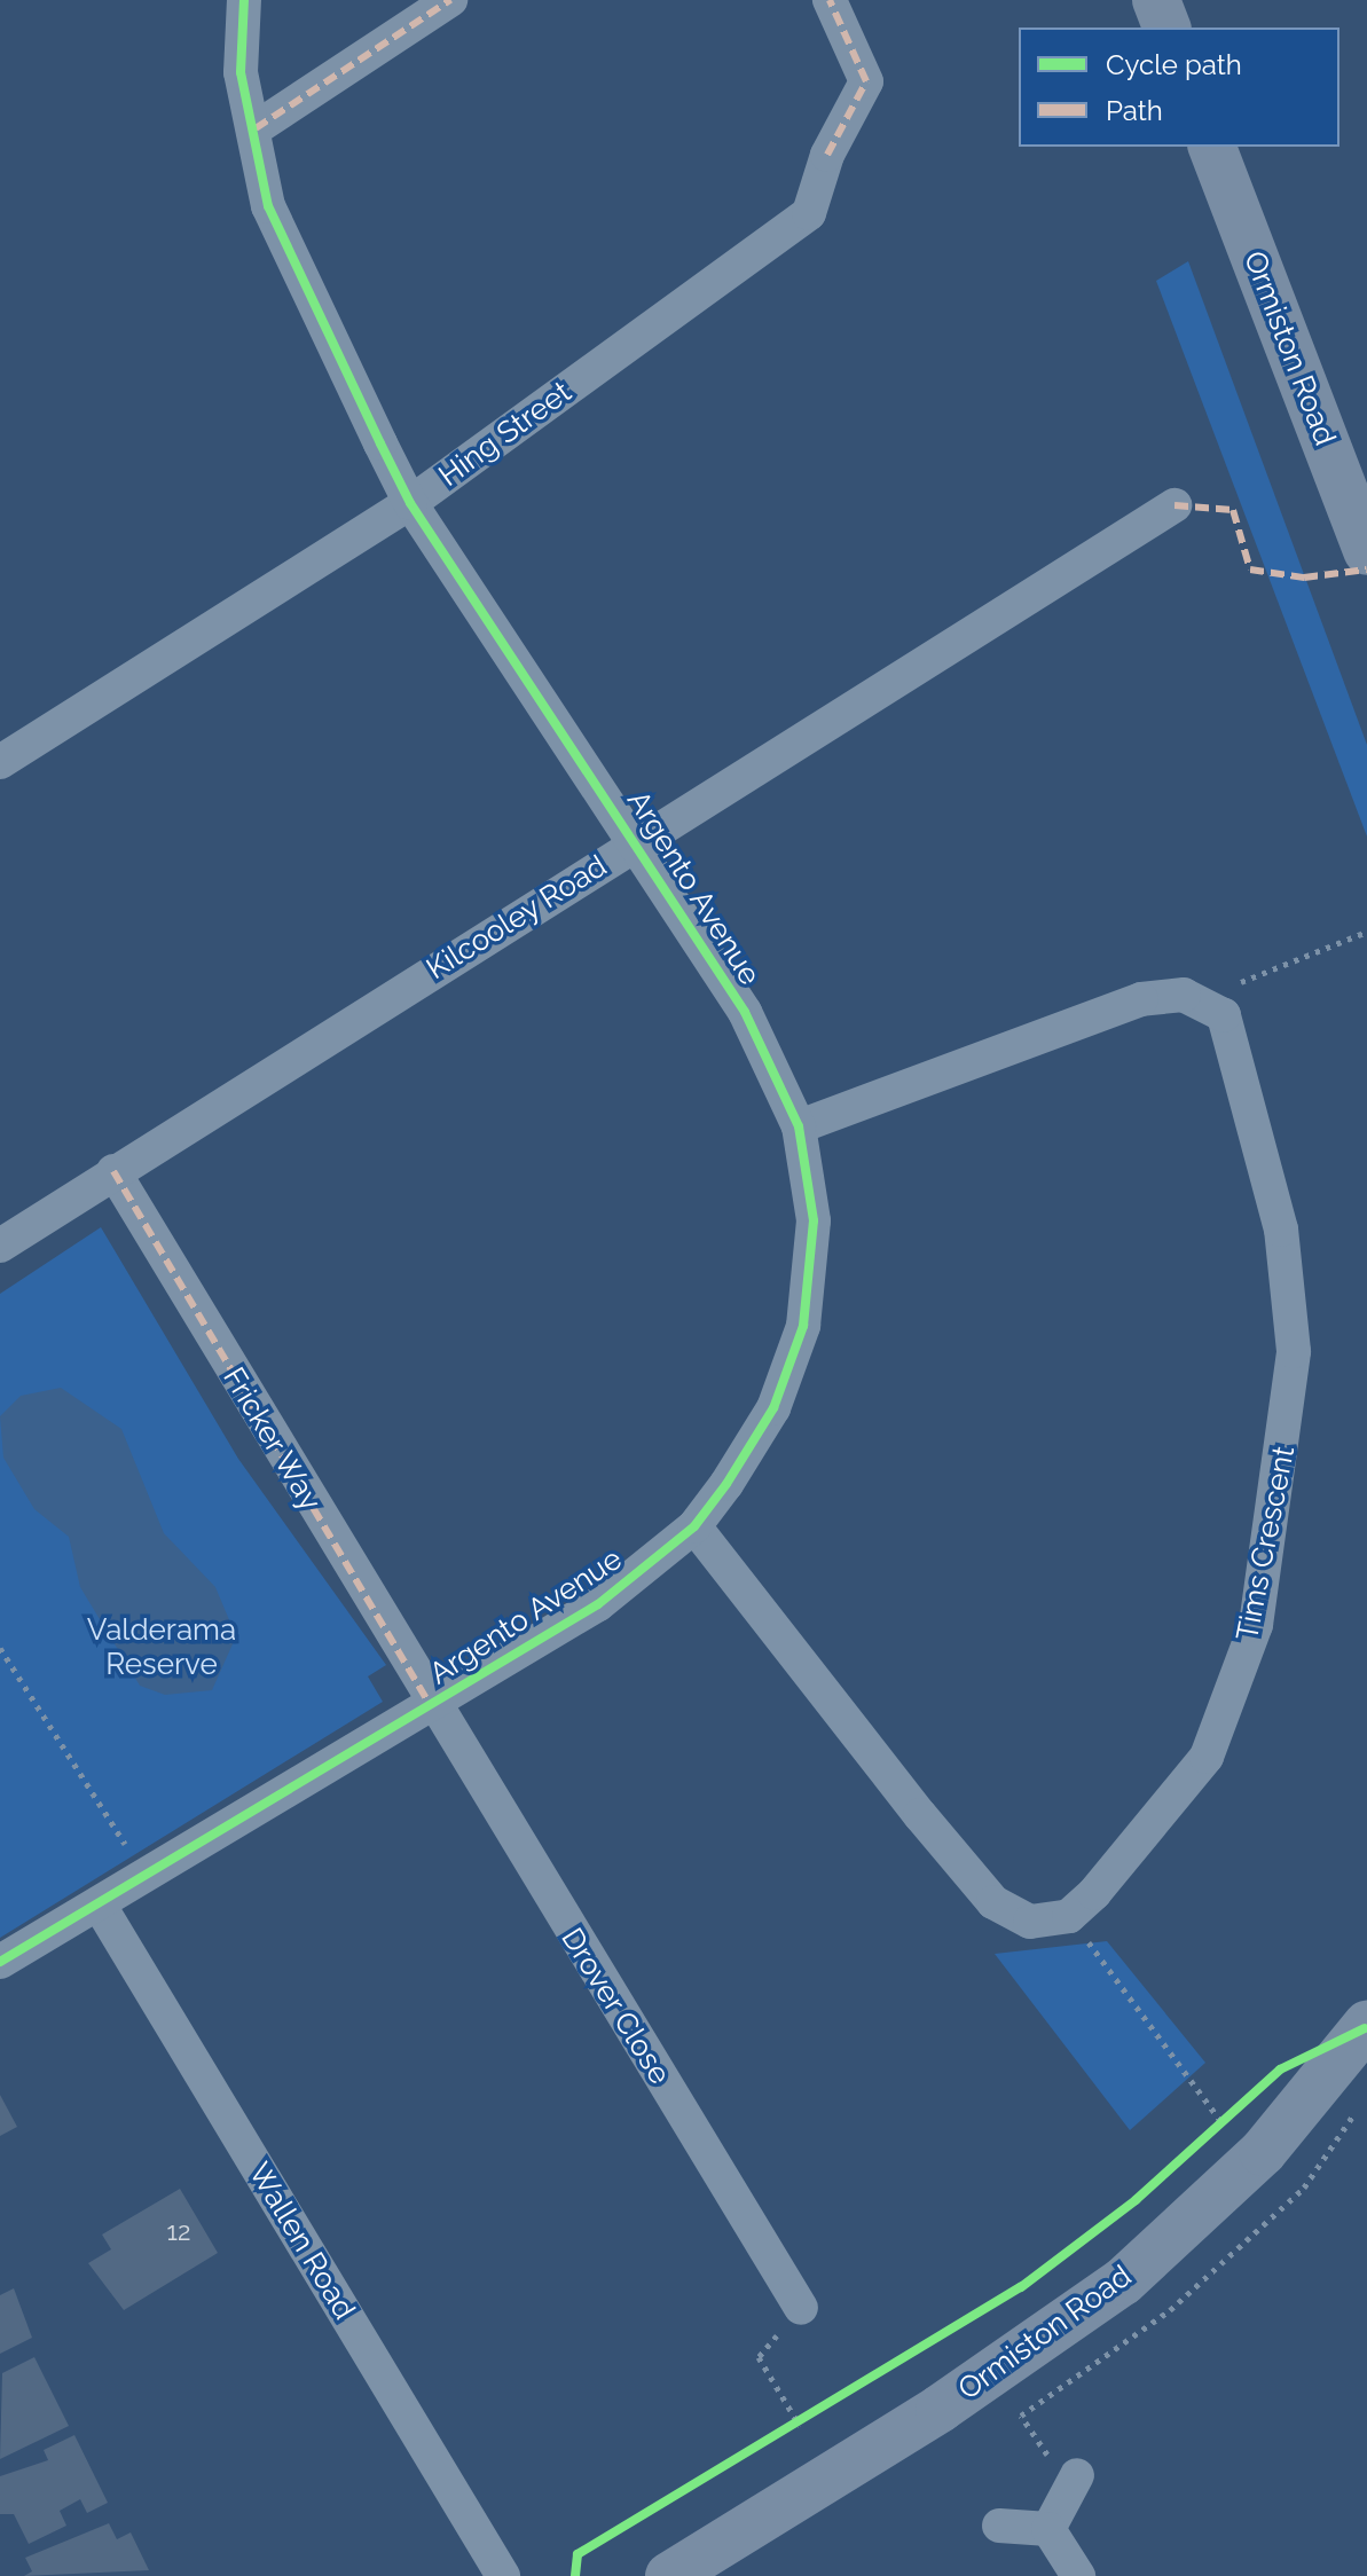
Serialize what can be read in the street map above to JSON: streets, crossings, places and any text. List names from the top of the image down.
{
  "streets": {
    "main road": ["Ormiston Road"],
    "street": [
      "Hing Street",
      "Argento Avenue",
      "Kilcooley Road",
      "Fricker Way",
      "Tims Crescent",
      "Drover Close",
      "Wallen Road"
    ]
  },
  "crossings": [
    ["Hing Street", "Argento Avenue"],
    ["Argento Avenue", "Kilcooley Road"],
    ["Argento Avenue", "Fricker Way"],
    ["Argento Avenue", "Drover Close"],
    ["Argento Avenue", "Wallen Road"],
    ["Kilcooley Road", "Fricker Way"],
    ["Fricker Way", "Drover Close"]
  ],
  "parks": ["Valderama Reserve"],
  "house_numbers": ["12"],
  "legend": ["Cycle path", "Path"]
}
